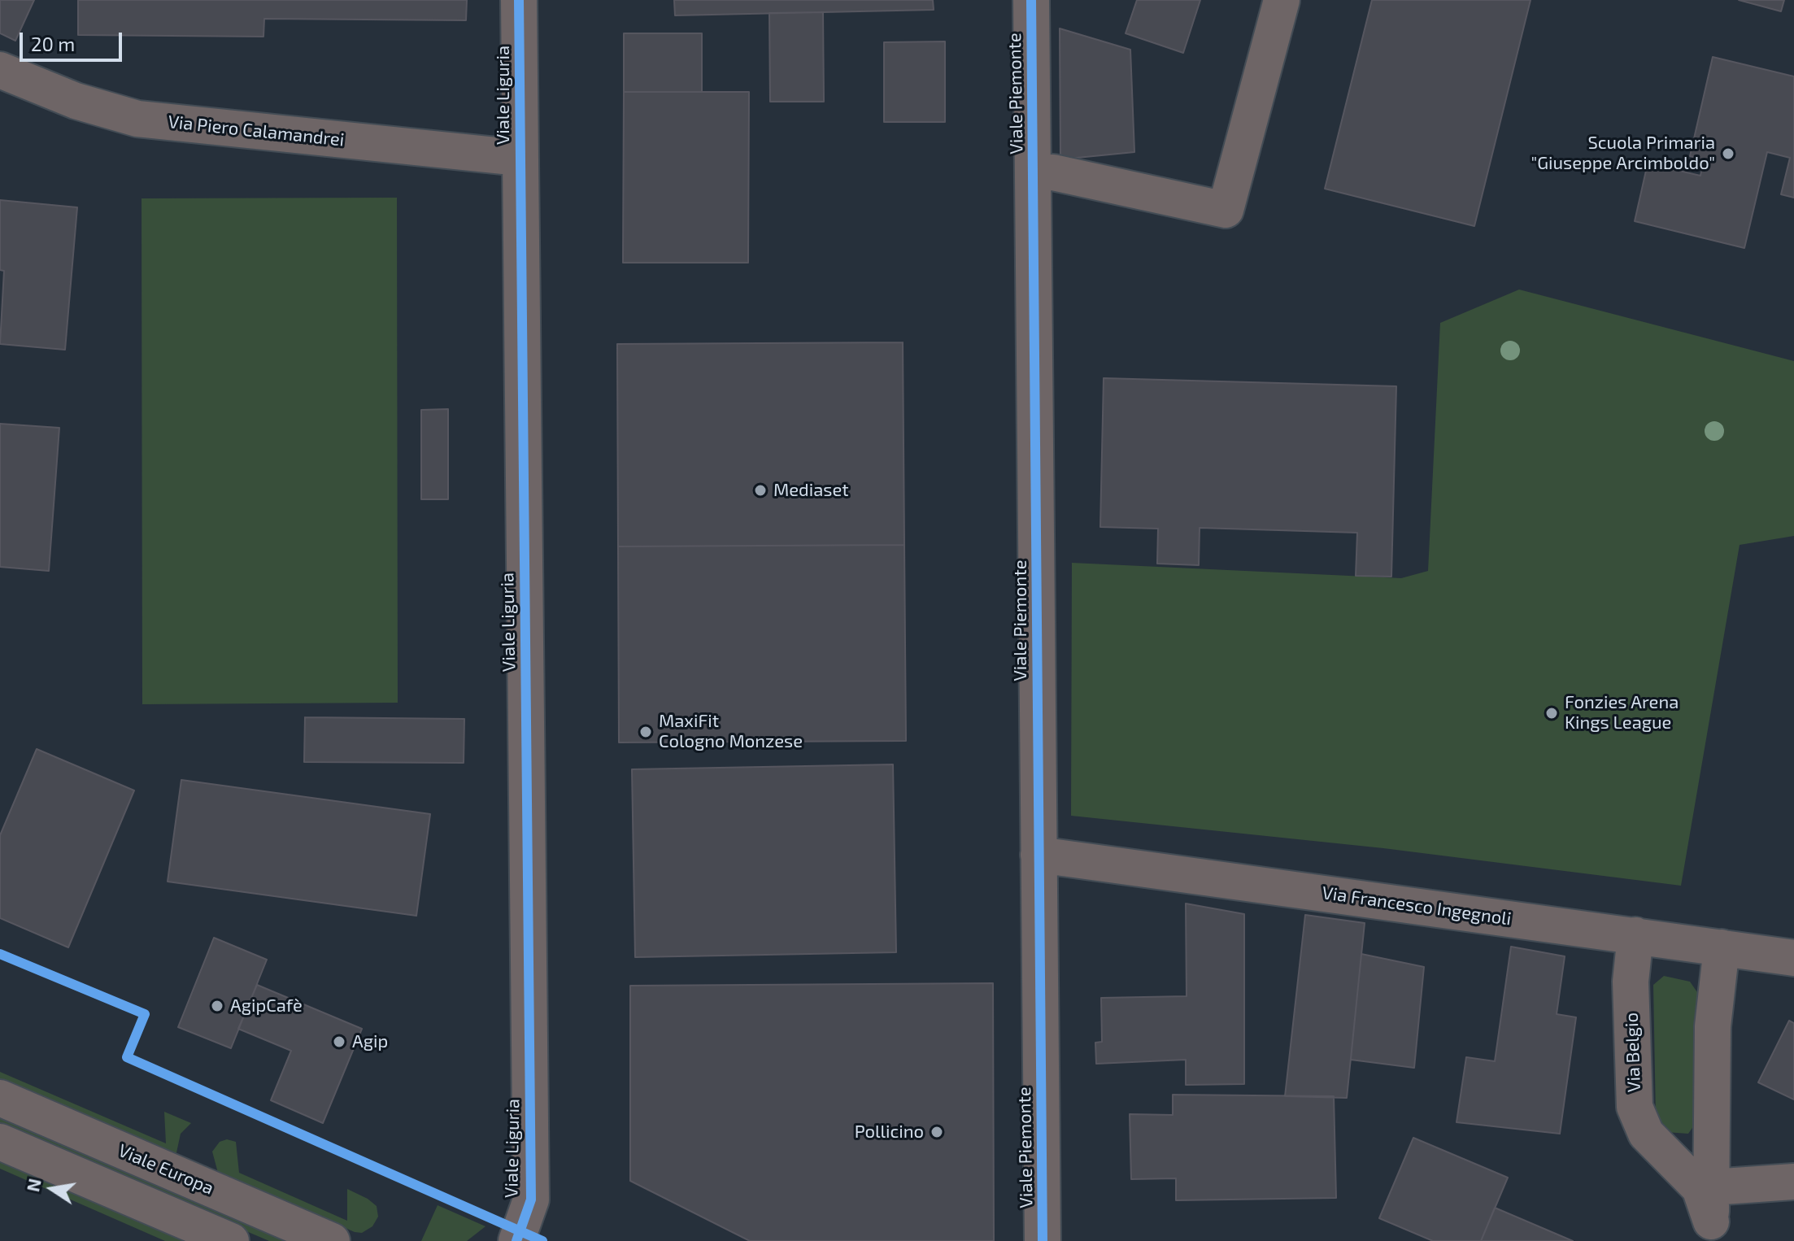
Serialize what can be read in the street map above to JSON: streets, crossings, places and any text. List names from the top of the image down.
{
  "streets": {
    "street": [
      "Viale Piemonte",
      "Viale Liguria",
      "Via Piero Calamandrei",
      "Via Francesco Ingegnoli",
      "Via Belgio",
      "Viale Europa"
    ]
  },
  "crossings": [
    ["Viale Piemonte", "Via Francesco Ingegnoli"],
    ["Viale Liguria", "Via Piero Calamandrei"],
    ["Via Francesco Ingegnoli", "Via Belgio"]
  ],
  "places": [
    "Scuola Primaria \"Giuseppe Arcimboldo\"",
    "Mediaset",
    "Fonzies Arena Kings League",
    "MaxiFit Cologno Monzese",
    "AgipCafè",
    "Agip",
    "Pollicino"
  ],
  "scale_bar": "20 m",
  "north": "left"
}
